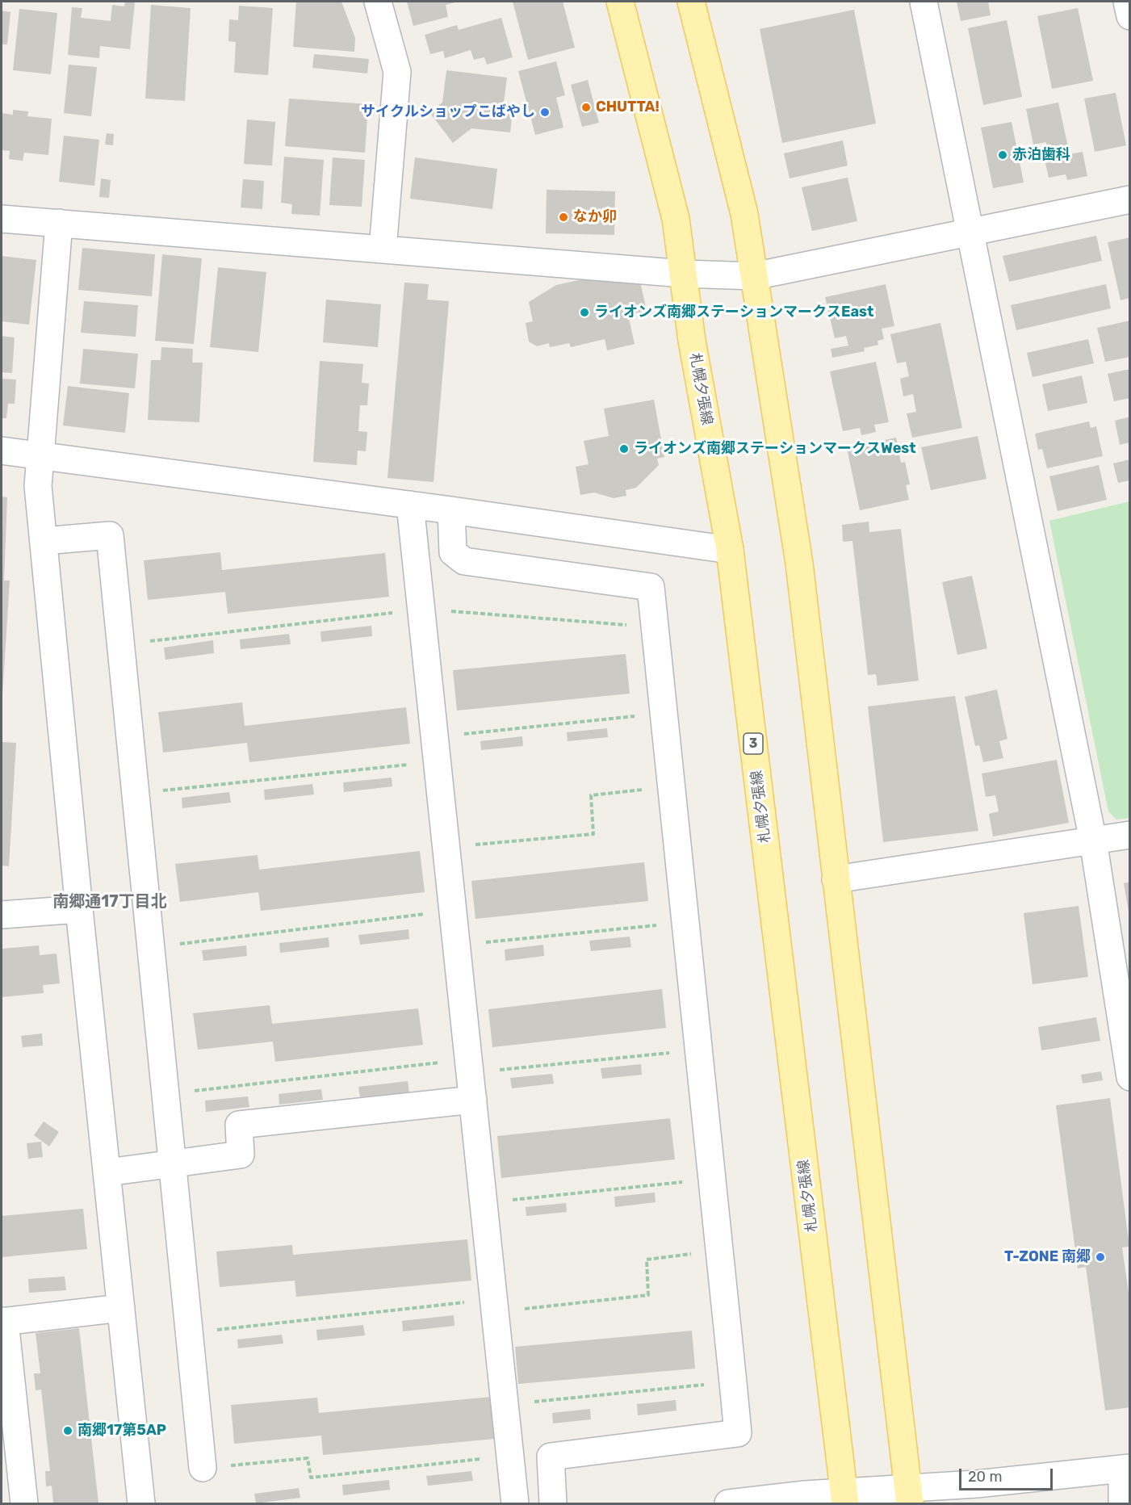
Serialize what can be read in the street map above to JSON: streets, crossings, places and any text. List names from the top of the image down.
{
  "streets": {
    "main road": ["札幌夕張線", "3"]
  },
  "districts": ["南郷通17丁目北"],
  "places": [
    "CHUTTA!",
    "サイクルショップこばやし",
    "赤泊歯科",
    "なか卯",
    "ライオンズ南郷ステーションマークスEast",
    "ライオンズ南郷ステーションマークスWest",
    "T-ZONE 南郷",
    "南郷17第5AP"
  ],
  "scale_bar": "20 m"
}
